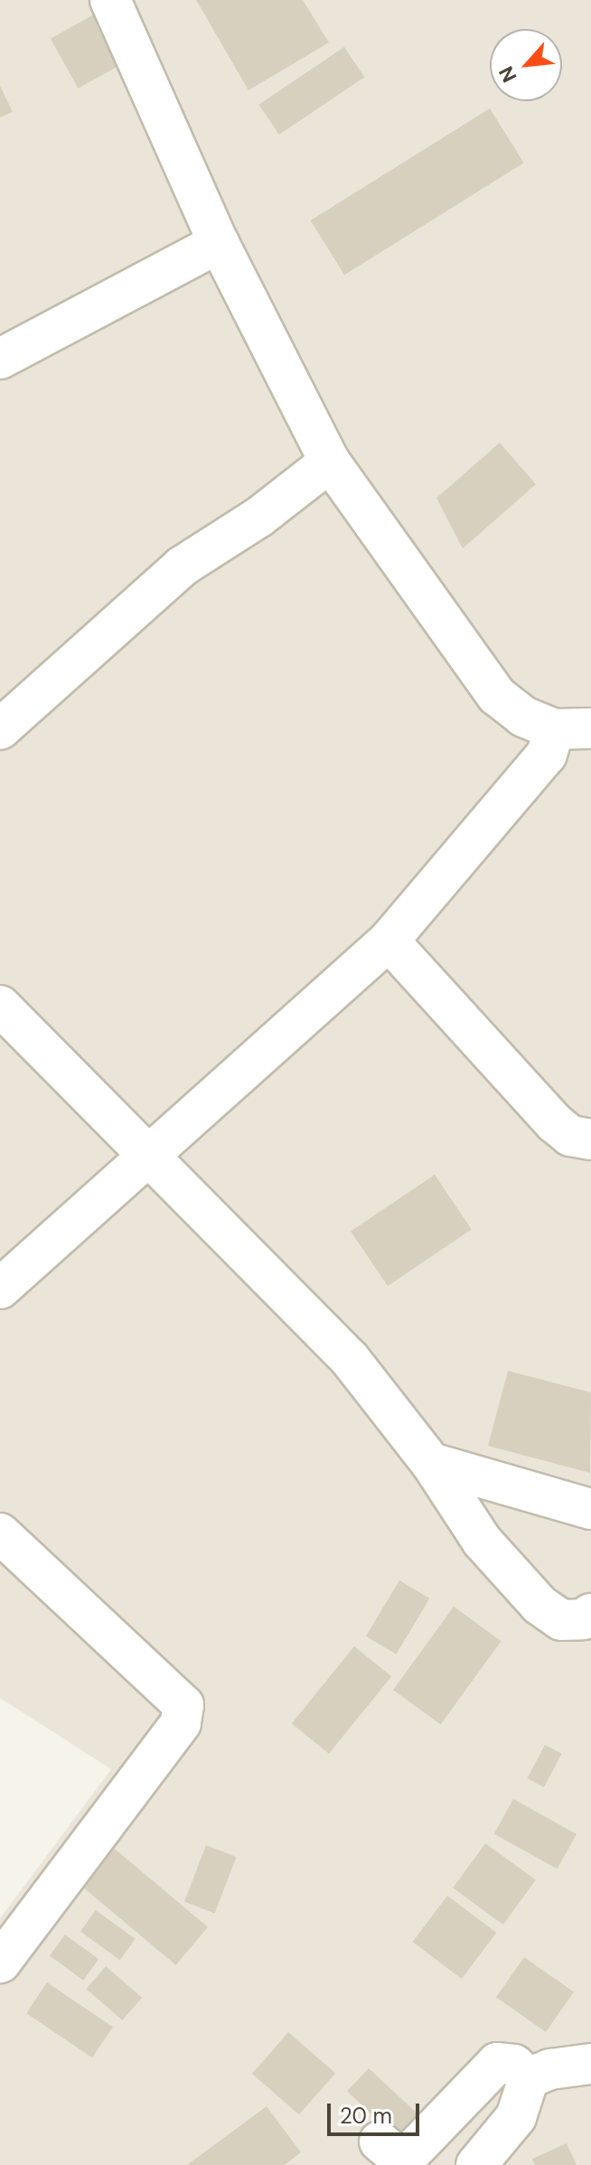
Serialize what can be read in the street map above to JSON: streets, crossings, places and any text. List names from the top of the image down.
{
  "scale_bar": "20 m",
  "north": "bottom left"
}
